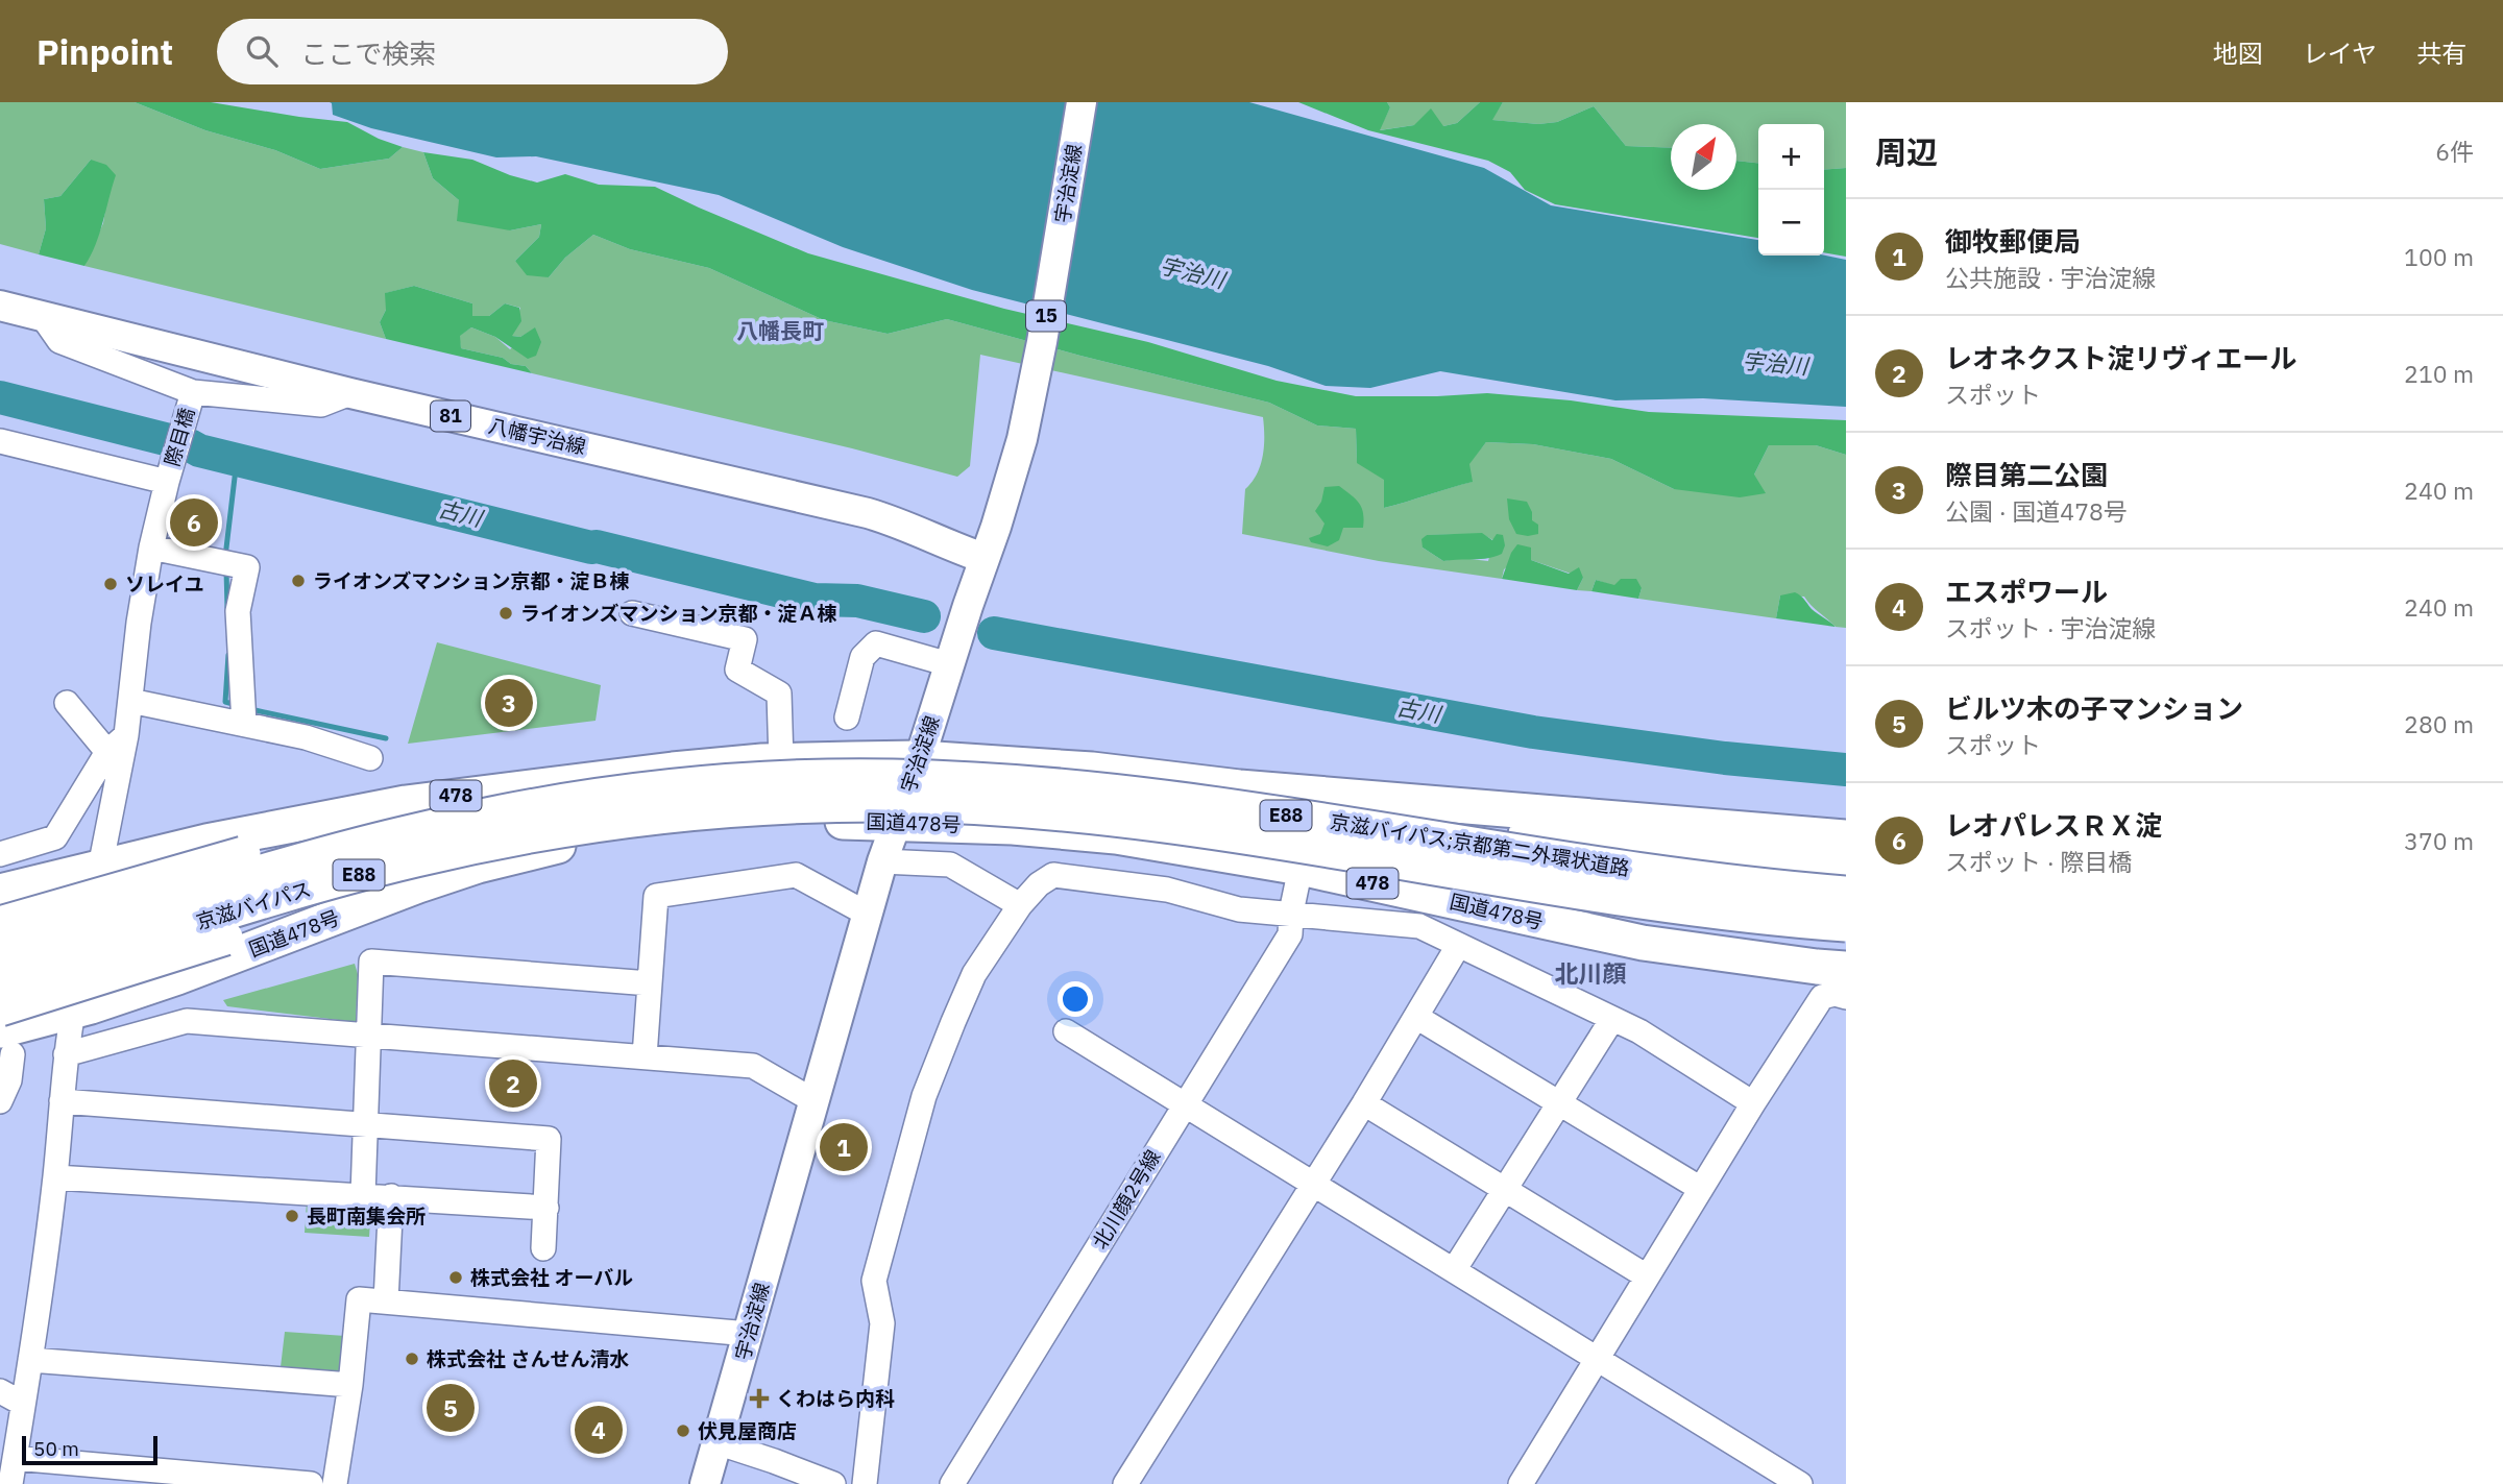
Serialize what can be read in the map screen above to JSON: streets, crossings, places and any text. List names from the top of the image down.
{
  "streets": {
    "highway": [
      "478",
      "E88",
      "国道478号",
      "京滋バイパス;京都第二外環状道路",
      "京滋バイパス"
    ],
    "main road": [
      "宇治淀線",
      "15",
      "81",
      "八幡宇治線"
    ],
    "street": ["際目橋", "北川顔2号線"]
  },
  "crossings": [
    ["宇治淀線", "八幡宇治線"],
    ["宇治淀線", "478"],
    ["宇治淀線", "国道478号"],
    ["際目橋", "478"],
    ["際目橋", "国道478号"],
    ["国道478号", "北川顔2号線"],
    ["京滋バイパス;京都第二外環状道路", "京滋バイパス"]
  ],
  "districts": ["八幡長町", "北川顔"],
  "water": ["宇治川", "古川"],
  "places": {
    "other": [
      "ライオンズマンション京都・淀Ｂ棟",
      "ソレイユ",
      "ライオンズマンション京都・淀Ａ棟",
      "長町南集会所",
      "株式会社 オーバル",
      "株式会社 さんせん清水",
      "伏見屋商店"
    ],
    "health": ["くわはら内科"]
  },
  "scale_bar": "50 m",
  "north": "top right",
  "page": {
    "header": "Pinpoint",
    "search": "ここで検索",
    "nav": ["地図", "レイヤ", "共有"],
    "heading": ["周辺", "6件"],
    "map_buttons": ["+", "−"],
    "list": [
      {
        "mark": "1",
        "name": "御牧郵便局",
        "note": "公共施設 · 宇治淀線",
        "value": "100 m"
      },
      {
        "mark": "2",
        "name": "レオネクスト淀リヴィエール",
        "note": "スポット",
        "value": "210 m"
      },
      {
        "mark": "3",
        "name": "際目第二公園",
        "note": "公園 · 国道478号",
        "value": "240 m"
      },
      {
        "mark": "4",
        "name": "エスポワール",
        "note": "スポット · 宇治淀線",
        "value": "240 m"
      },
      {
        "mark": "5",
        "name": "ビルツ木の子マンション",
        "note": "スポット",
        "value": "280 m"
      },
      {
        "mark": "6",
        "name": "レオパレスＲＸ淀",
        "note": "スポット · 際目橋",
        "value": "370 m"
      }
    ],
    "pins": [
      "6",
      "3",
      "2",
      "1",
      "5",
      "4"
    ],
    "scale": "50 m"
  }
}
